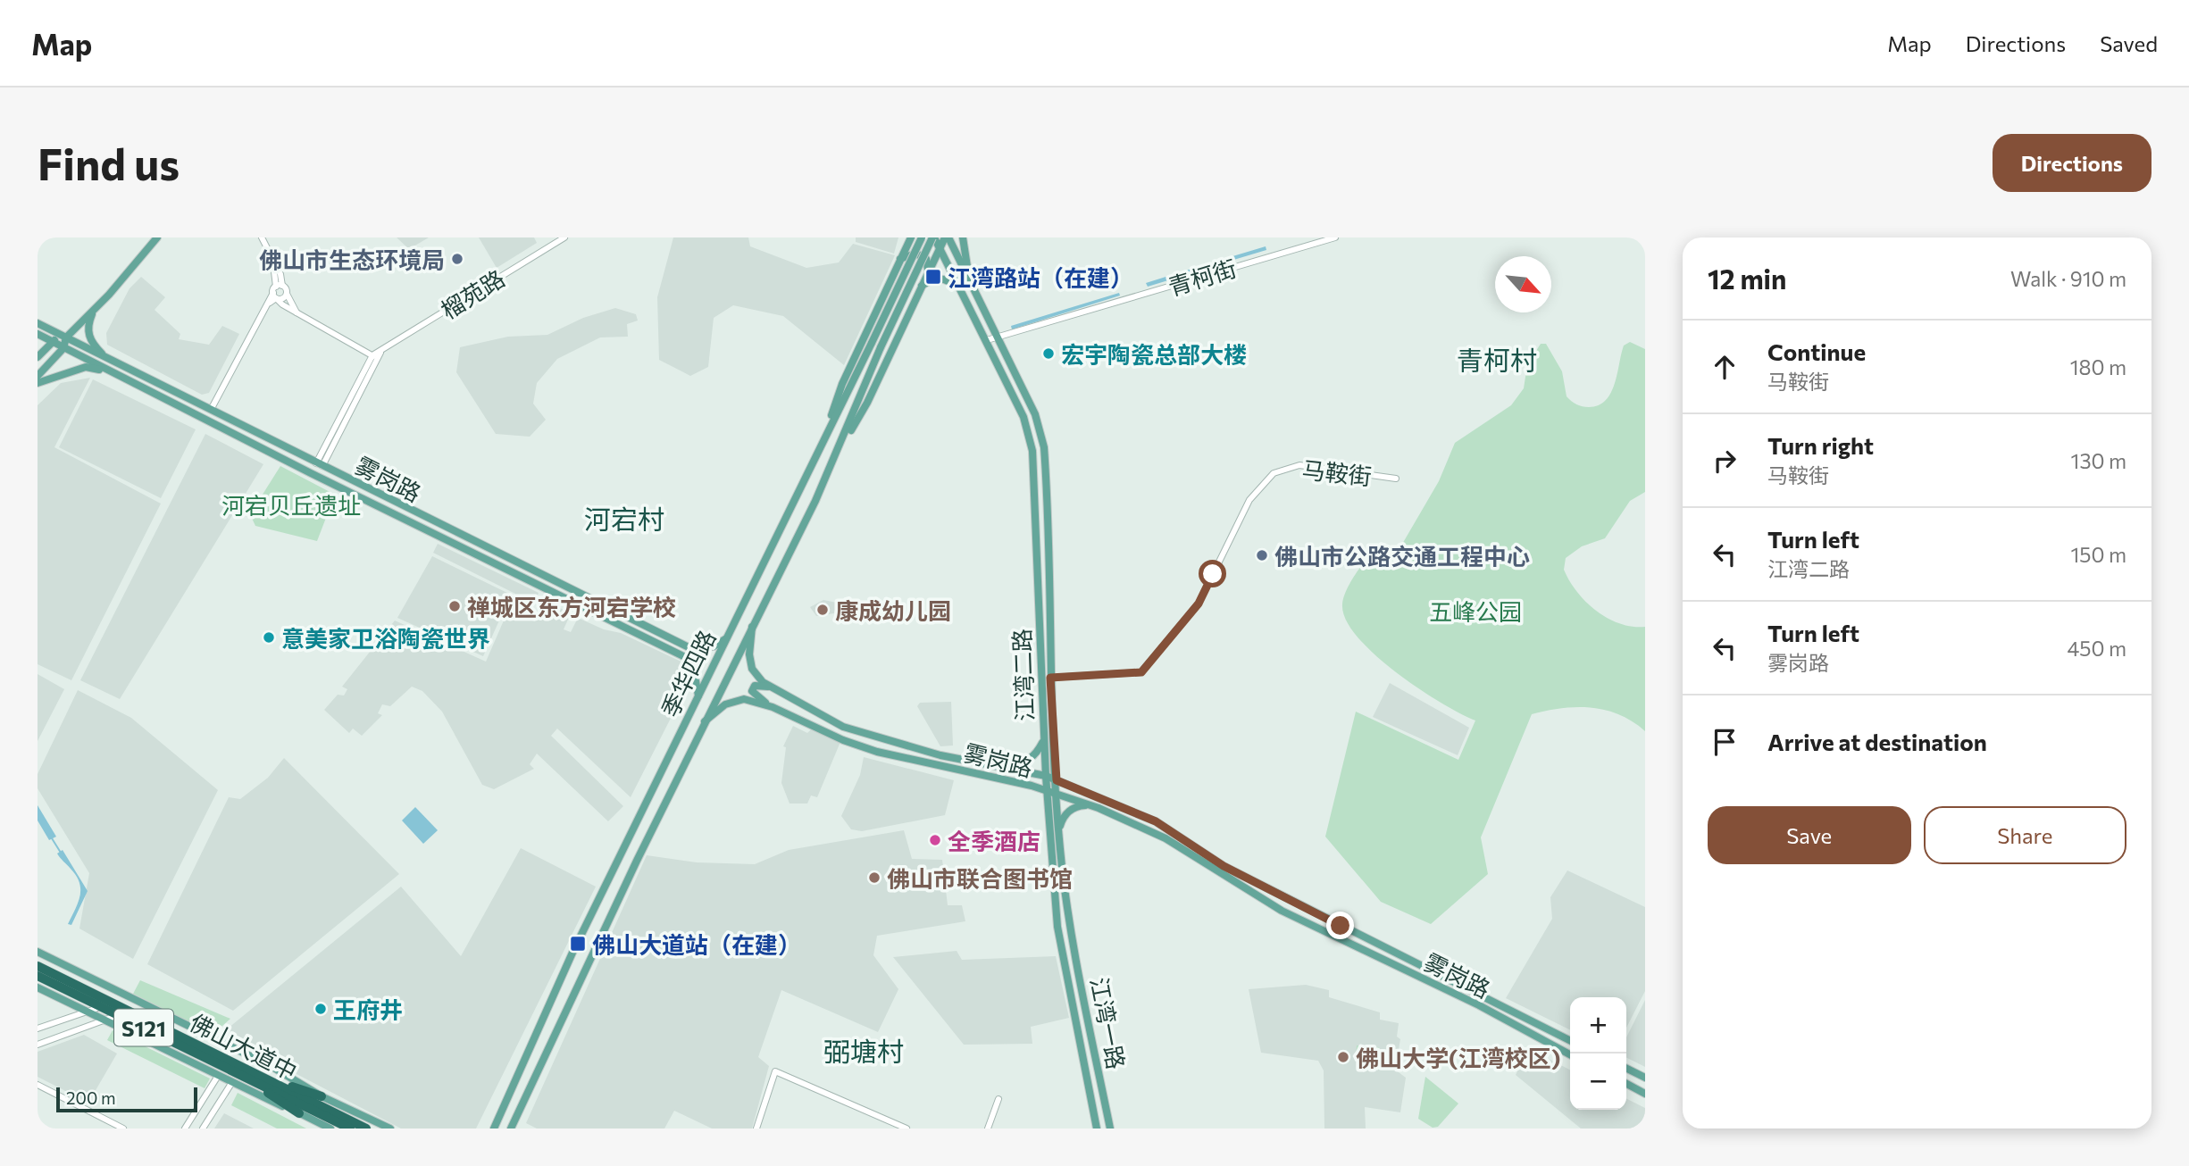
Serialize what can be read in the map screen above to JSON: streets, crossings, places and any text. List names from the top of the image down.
{
  "streets": {
    "highway": ["S121", "佛山大道中"],
    "main road": [
      "雾岗路",
      "季华四路",
      "江湾二路",
      "江湾一路"
    ],
    "street": ["青柯街", "榴苑路", "马鞍街"]
  },
  "crossings": [
    ["青柯街", "江湾二路"],
    ["马鞍街", "江湾二路"],
    ["雾岗路", "季华四路"],
    ["雾岗路", "江湾二路"],
    ["季华四路", "江湾二路"],
    ["江湾二路", "江湾一路"]
  ],
  "districts": ["青柯村", "河宕村", "弼塘村"],
  "parks": ["河宕贝丘遗址", "五峰公园"],
  "places": {
    "other": [
      "佛山市生态环境局",
      "宏宇陶瓷总部大楼",
      "佛山市公路交通工程中心",
      "禅城区东方河宕学校",
      "康成幼儿园",
      "意美家卫浴陶瓷世界",
      "全季酒店",
      "佛山市联合图书馆",
      "王府井",
      "佛山大学(江湾校区)"
    ],
    "transit": ["江湾路站（在建）", "佛山大道站（在建）"]
  },
  "scale_bar": "200 m",
  "north": "bottom right",
  "page": {
    "header": "Map",
    "nav": ["Map", "Directions", "Saved"],
    "buttons": [
      "Directions",
      ["Save", "Share"]
    ],
    "title": "Find us",
    "heading": ["12 min", "Walk · 910 m"],
    "list": [
      ["Continue", "马鞍街", "180 m"],
      ["Turn right", "马鞍街", "130 m"],
      ["Turn left", "江湾二路", "150 m"],
      ["Turn left", "雾岗路", "450 m"],
      "Arrive at destination"
    ],
    "map_buttons": ["+", "−"],
    "scale": "200 m"
  }
}
